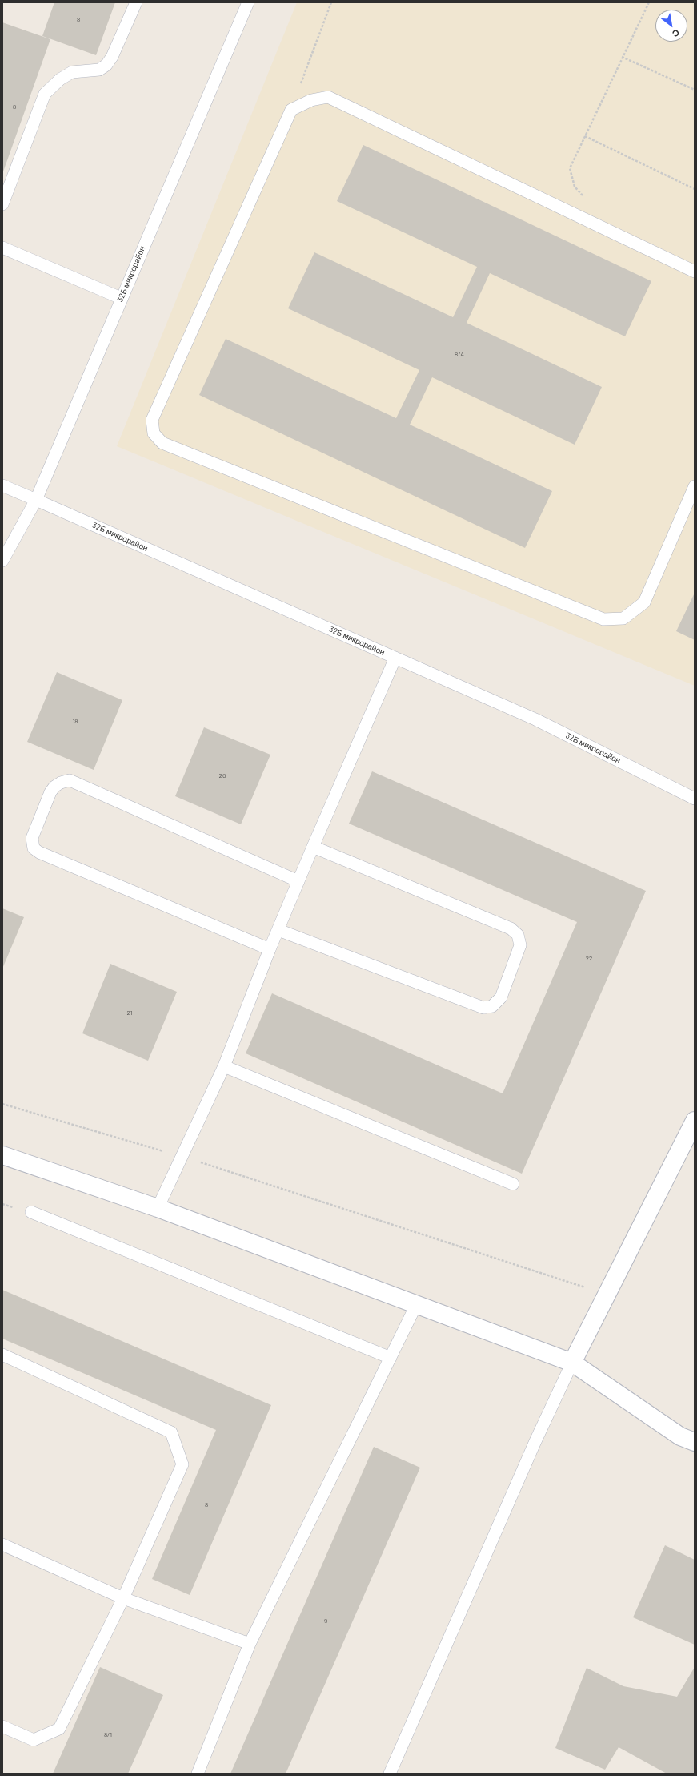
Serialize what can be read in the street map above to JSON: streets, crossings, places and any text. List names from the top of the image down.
{
  "streets": {
    "lane": ["32Б микрорайон"]
  },
  "house_numbers": [
    "8",
    "8",
    "8/4",
    "18",
    "20",
    "22",
    "21",
    "8",
    "9",
    "8/1"
  ],
  "north": "bottom right"
}
